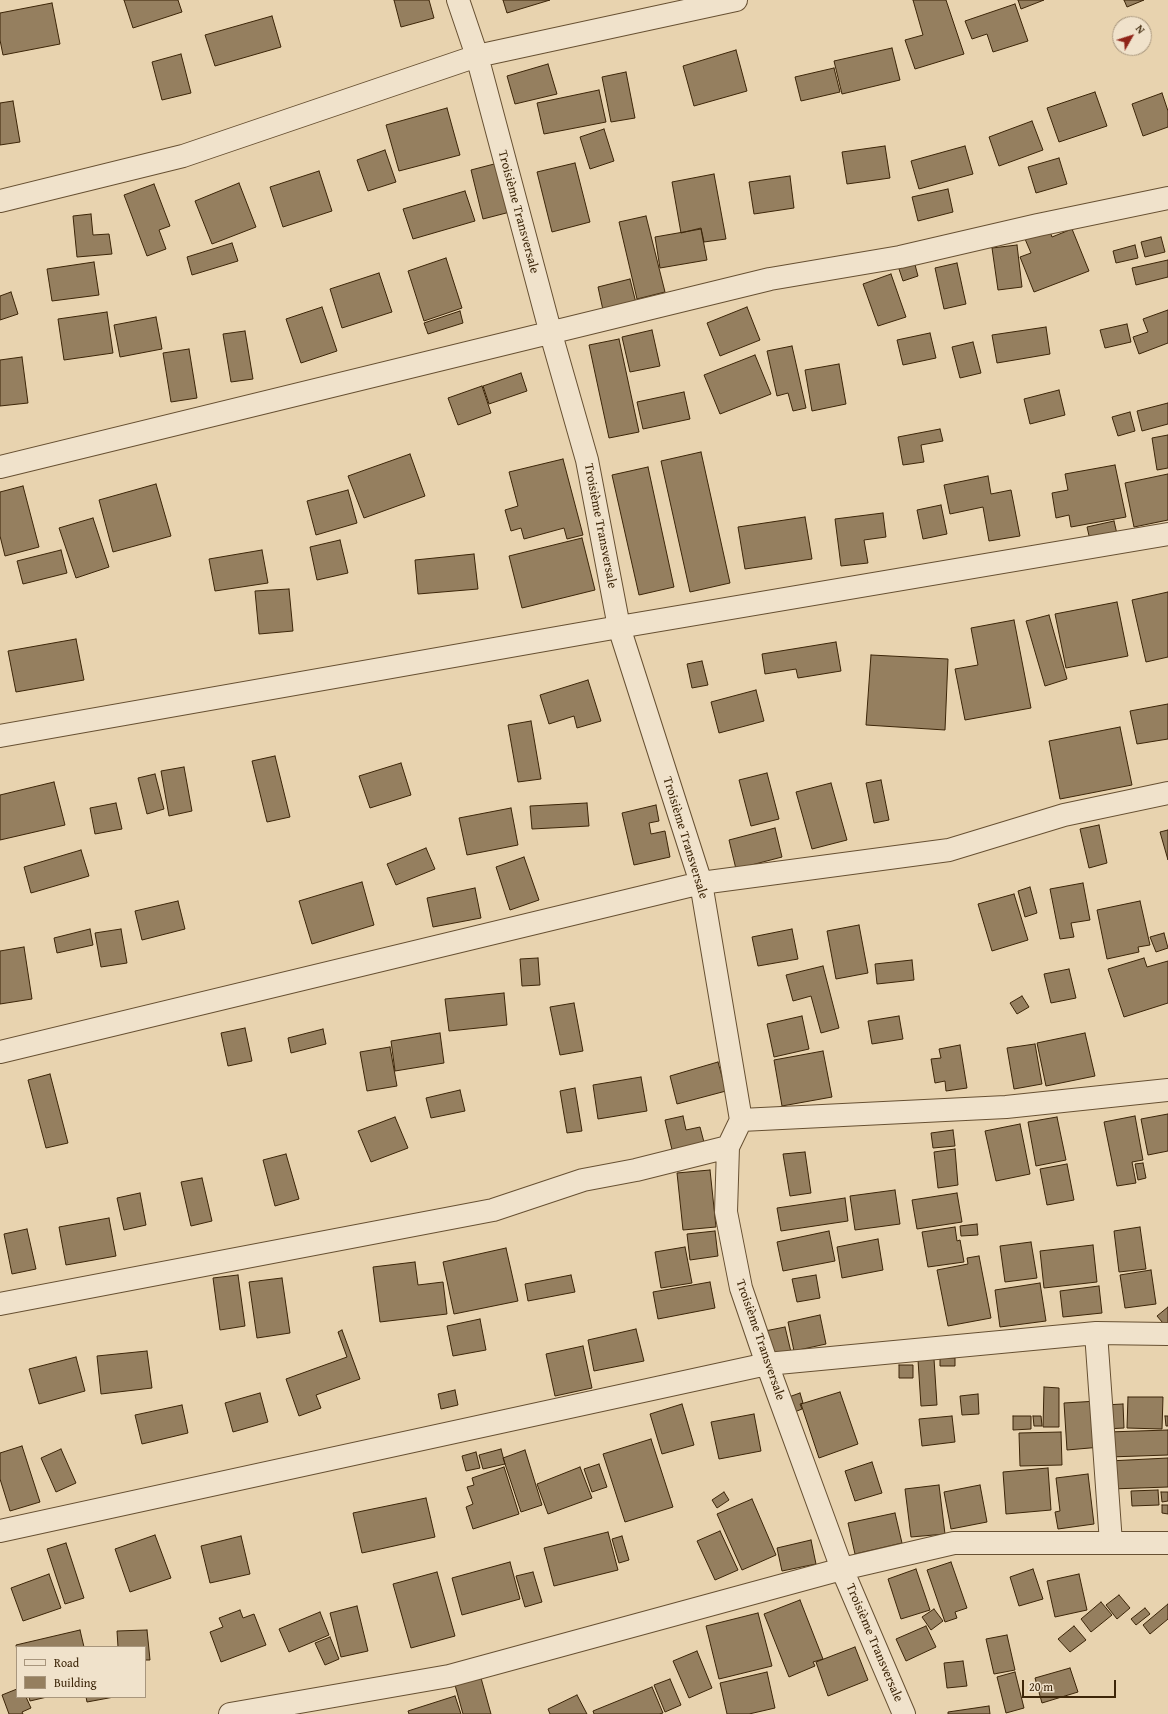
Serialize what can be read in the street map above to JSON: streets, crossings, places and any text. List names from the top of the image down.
{
  "streets": {
    "street": ["Troisième Transversale"]
  },
  "legend": ["Road", "Building"],
  "scale_bar": "20 m",
  "north": "top right"
}
